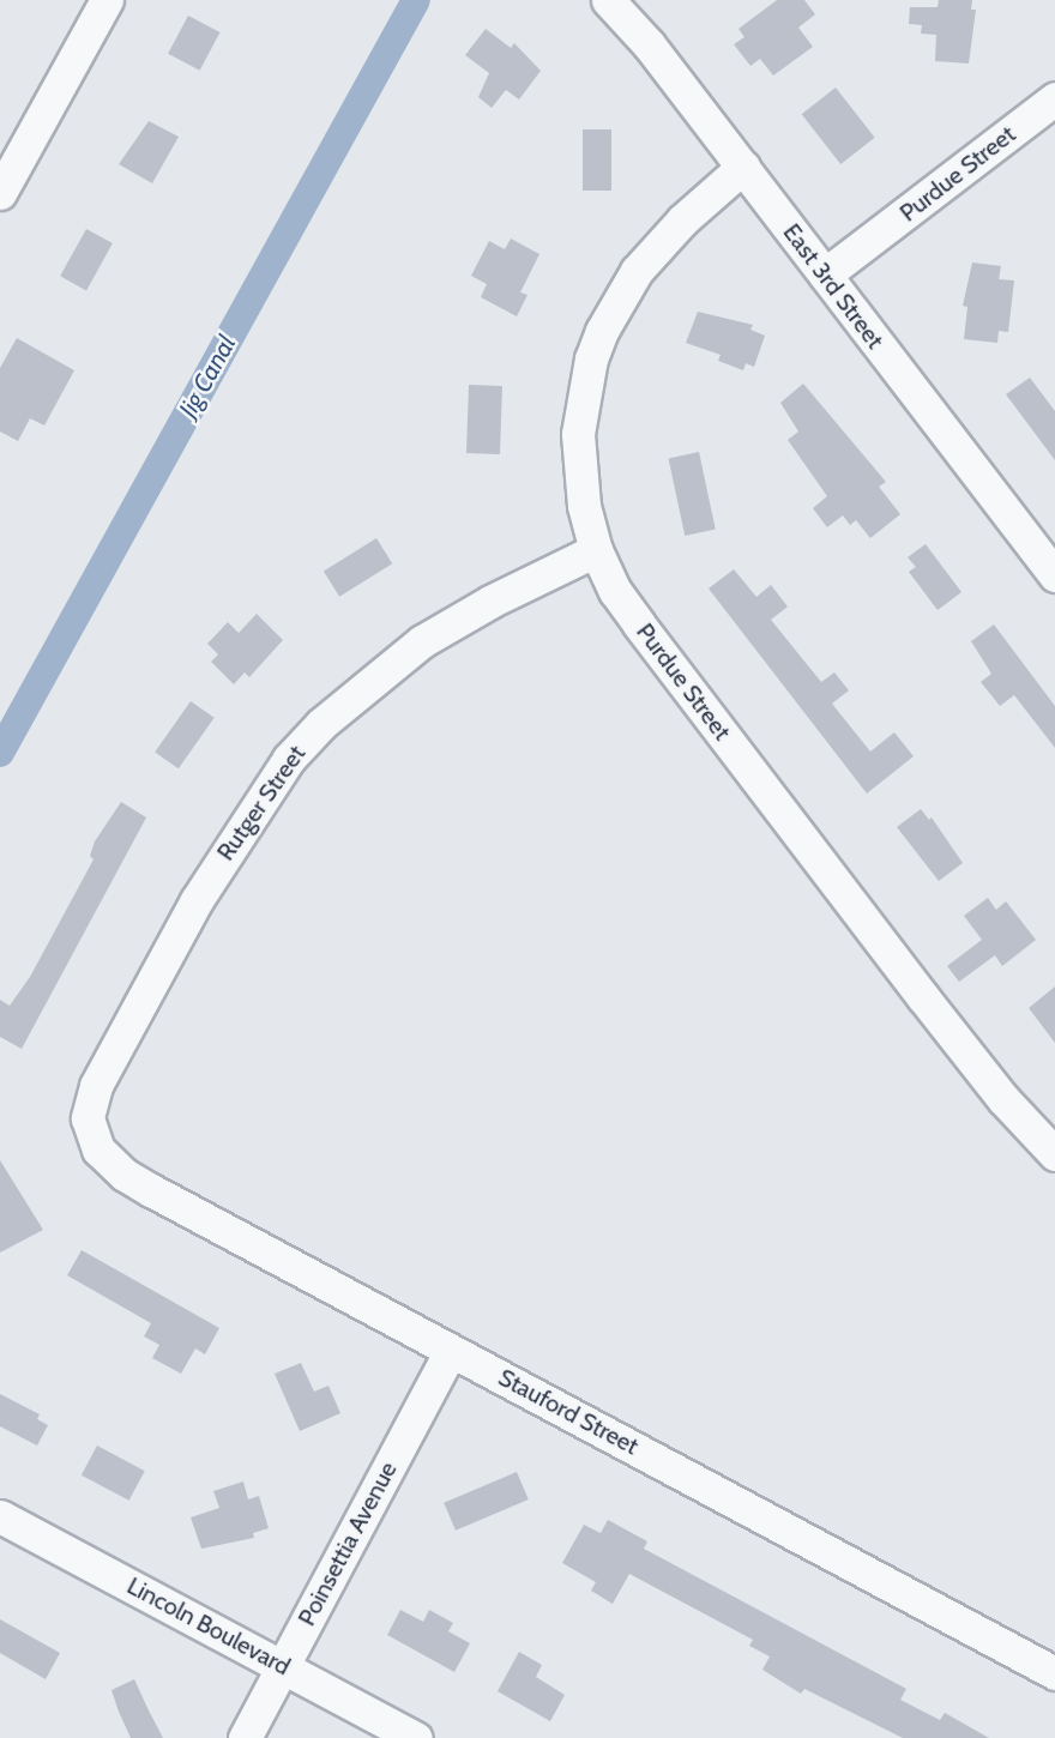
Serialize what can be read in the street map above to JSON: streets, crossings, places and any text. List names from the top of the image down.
{
  "streets": {
    "street": [
      "Purdue Street",
      "East 3rd Street",
      "Rutger Street",
      "Stauford Street",
      "Poinsettia Avenue",
      "Lincoln Boulevard"
    ]
  },
  "crossings": [
    ["Purdue Street", "East 3rd Street"],
    ["Purdue Street", "Rutger Street"],
    ["Rutger Street", "Stauford Street"],
    ["Stauford Street", "Poinsettia Avenue"],
    ["Poinsettia Avenue", "Lincoln Boulevard"]
  ],
  "water": ["Jig Canal"]
}
